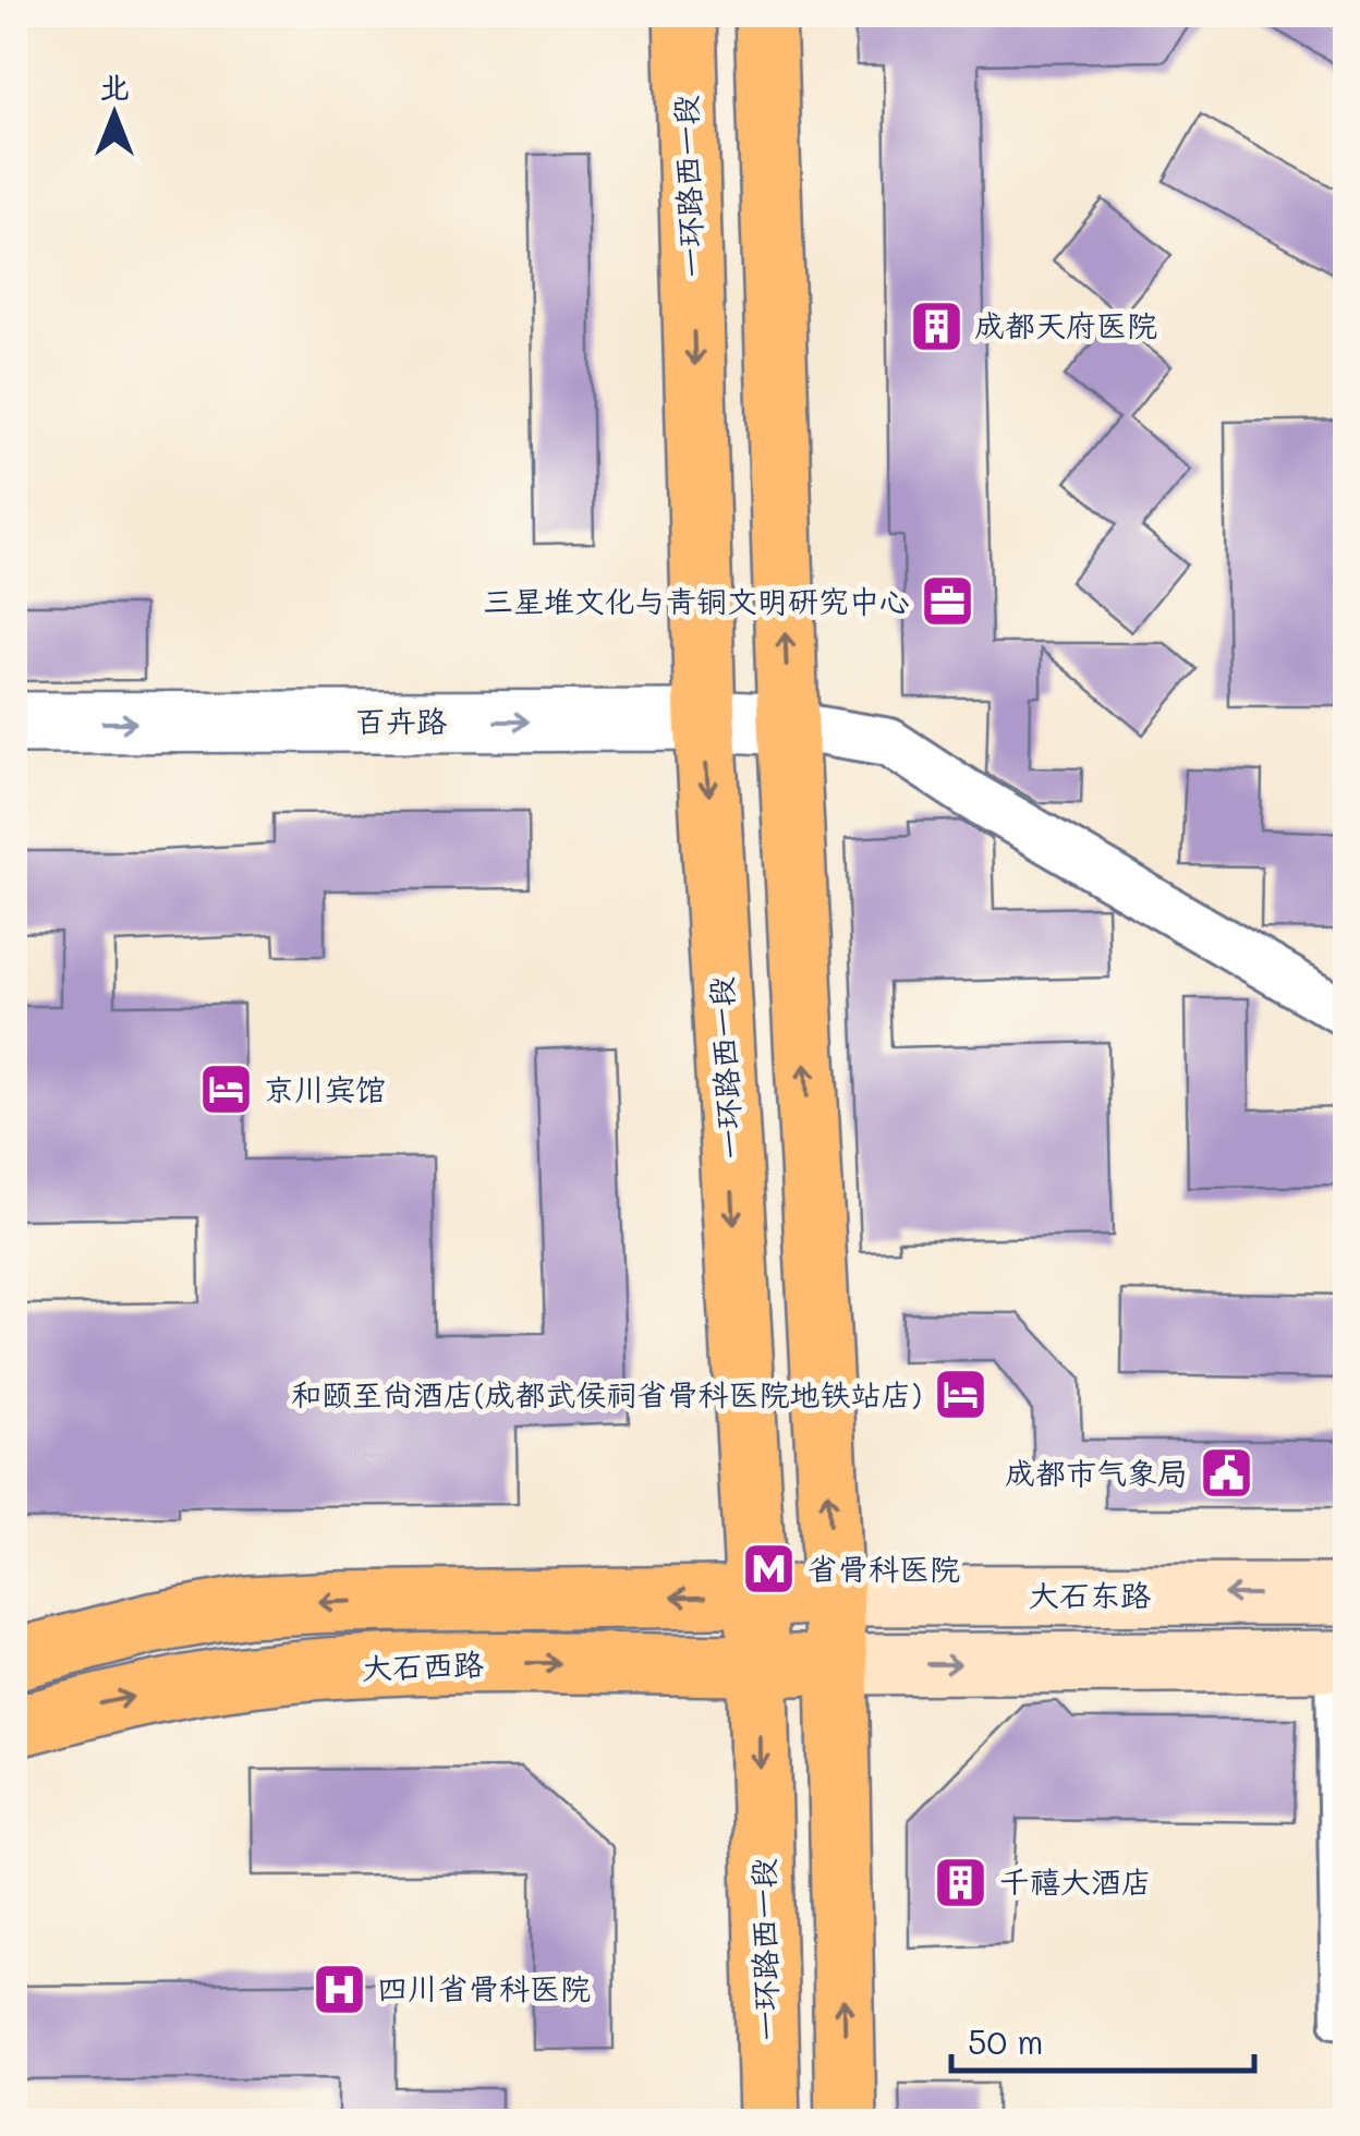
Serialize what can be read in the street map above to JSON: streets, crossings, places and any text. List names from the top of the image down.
{
  "streets": {
    "main road": ["一环路西一段", "大石东路", "大石西路"],
    "street": ["百卉路"]
  },
  "crossings": [
    ["一环路西一段", "百卉路"],
    ["一环路西一段", "大石西路"]
  ],
  "one_way": ["百卉路"],
  "places": {
    "building": ["成都天府医院", "千禧大酒店"],
    "office": ["三星堆文化与青铜文明研究中心"],
    "hotel": ["京川宾馆", "和颐至尚酒店(成都武侯祠省骨科医院地铁站店)"],
    "public building": ["成都市气象局"],
    "metro station": ["省骨科医院"],
    "hospital": ["四川省骨科医院"]
  },
  "scale_bar": "50 m",
  "north": "top"
}
